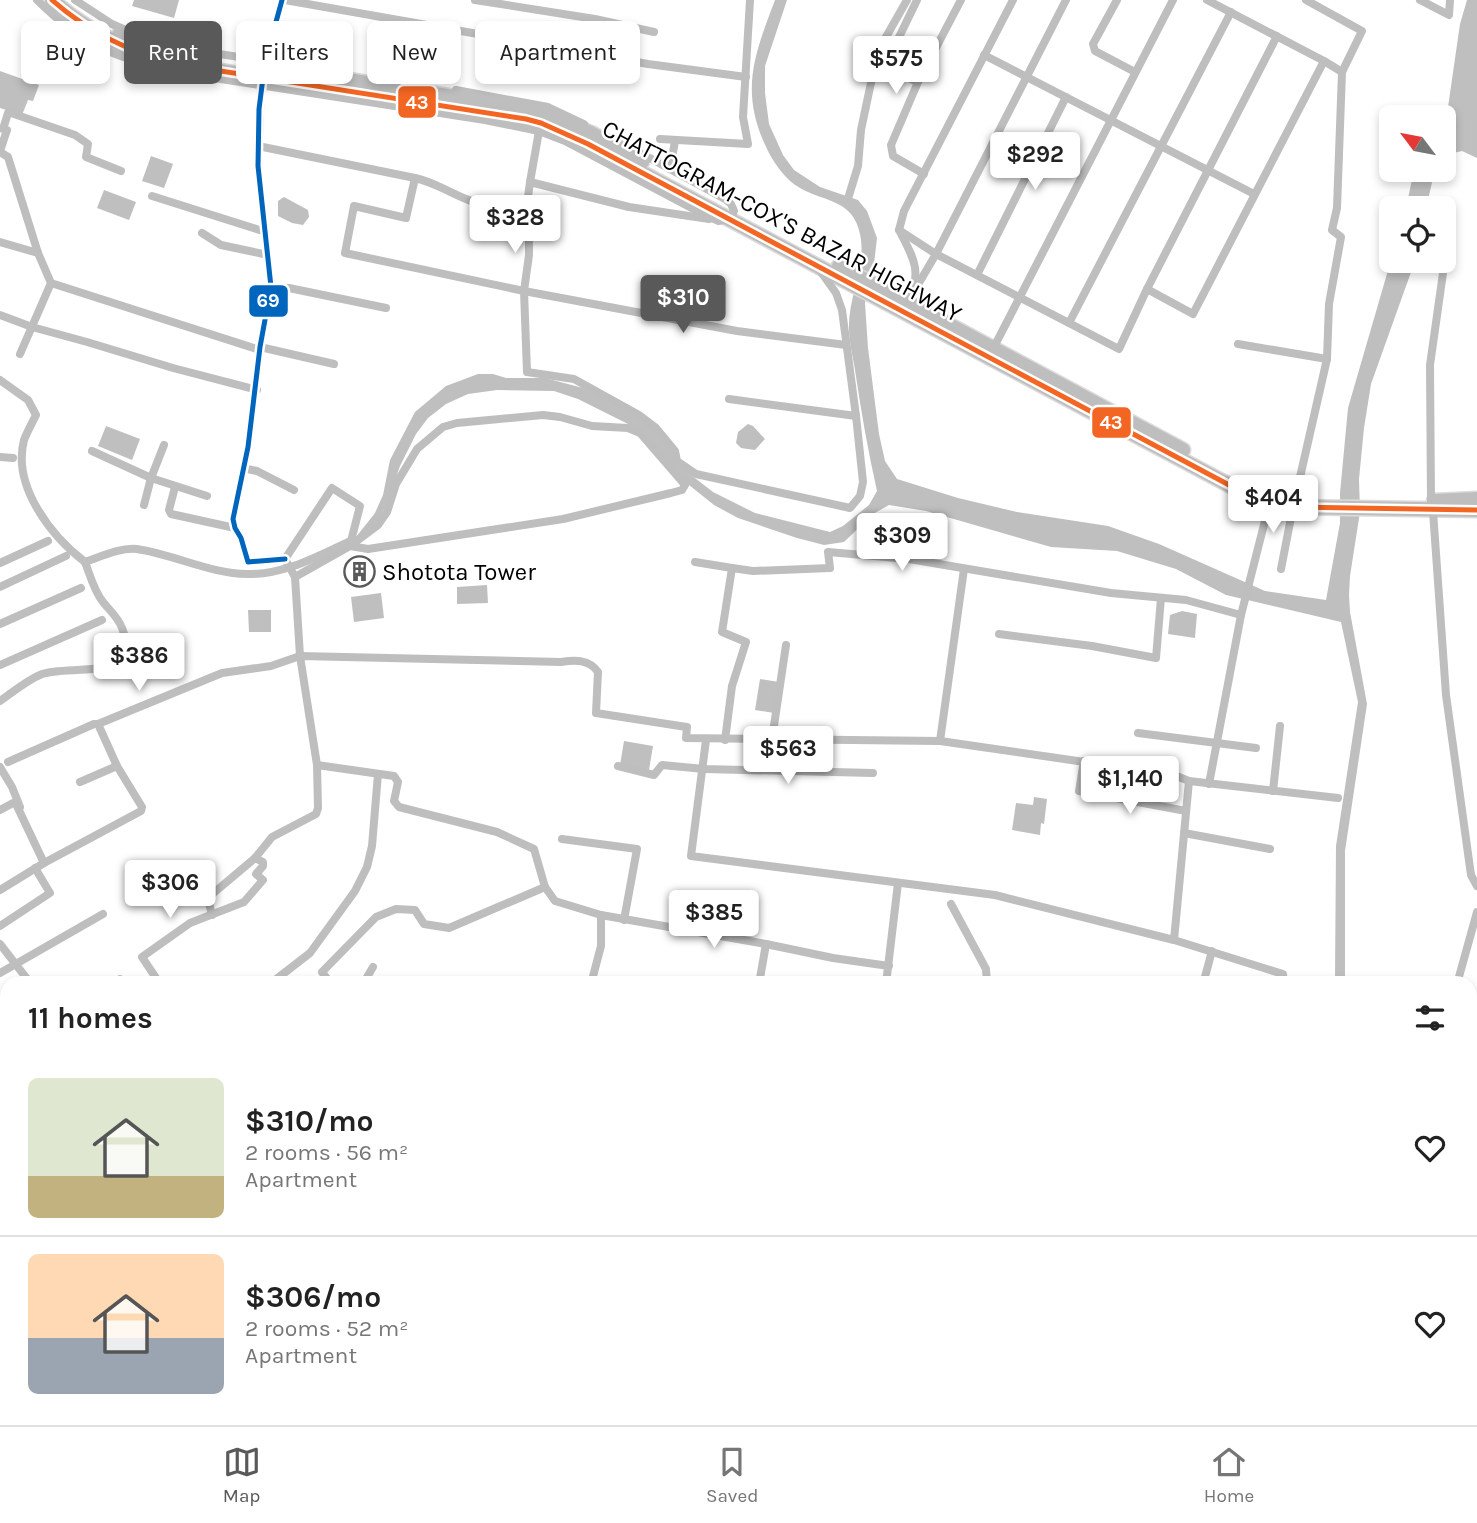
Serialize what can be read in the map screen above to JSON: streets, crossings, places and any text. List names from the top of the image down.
{
  "streets": {
    "highway": ["CHATTOGRAM-COX'S BAZAR HIGHWAY"]
  },
  "places": {
    "building": ["Shotota Tower"]
  },
  "lines": ["transit line 43", "transit line 69"],
  "north": "top left",
  "page": {
    "chip": [
      "Buy",
      "Rent",
      "Filters",
      "New",
      "Apartment"
    ],
    "price": [
      "$575",
      "$292",
      "$328",
      "$310",
      "$404",
      "$309",
      "$386",
      "$563",
      "$1,140",
      "$306",
      "$385"
    ],
    "heading": "11 homes",
    "list": [
      {
        "name": "$310/mo",
        "note": "2 rooms · 56 m² · Apartment"
      },
      {
        "name": "$306/mo",
        "note": "2 rooms · 52 m² · Apartment"
      }
    ],
    "tabs": ["Map", "Saved", "Home"]
  }
}
